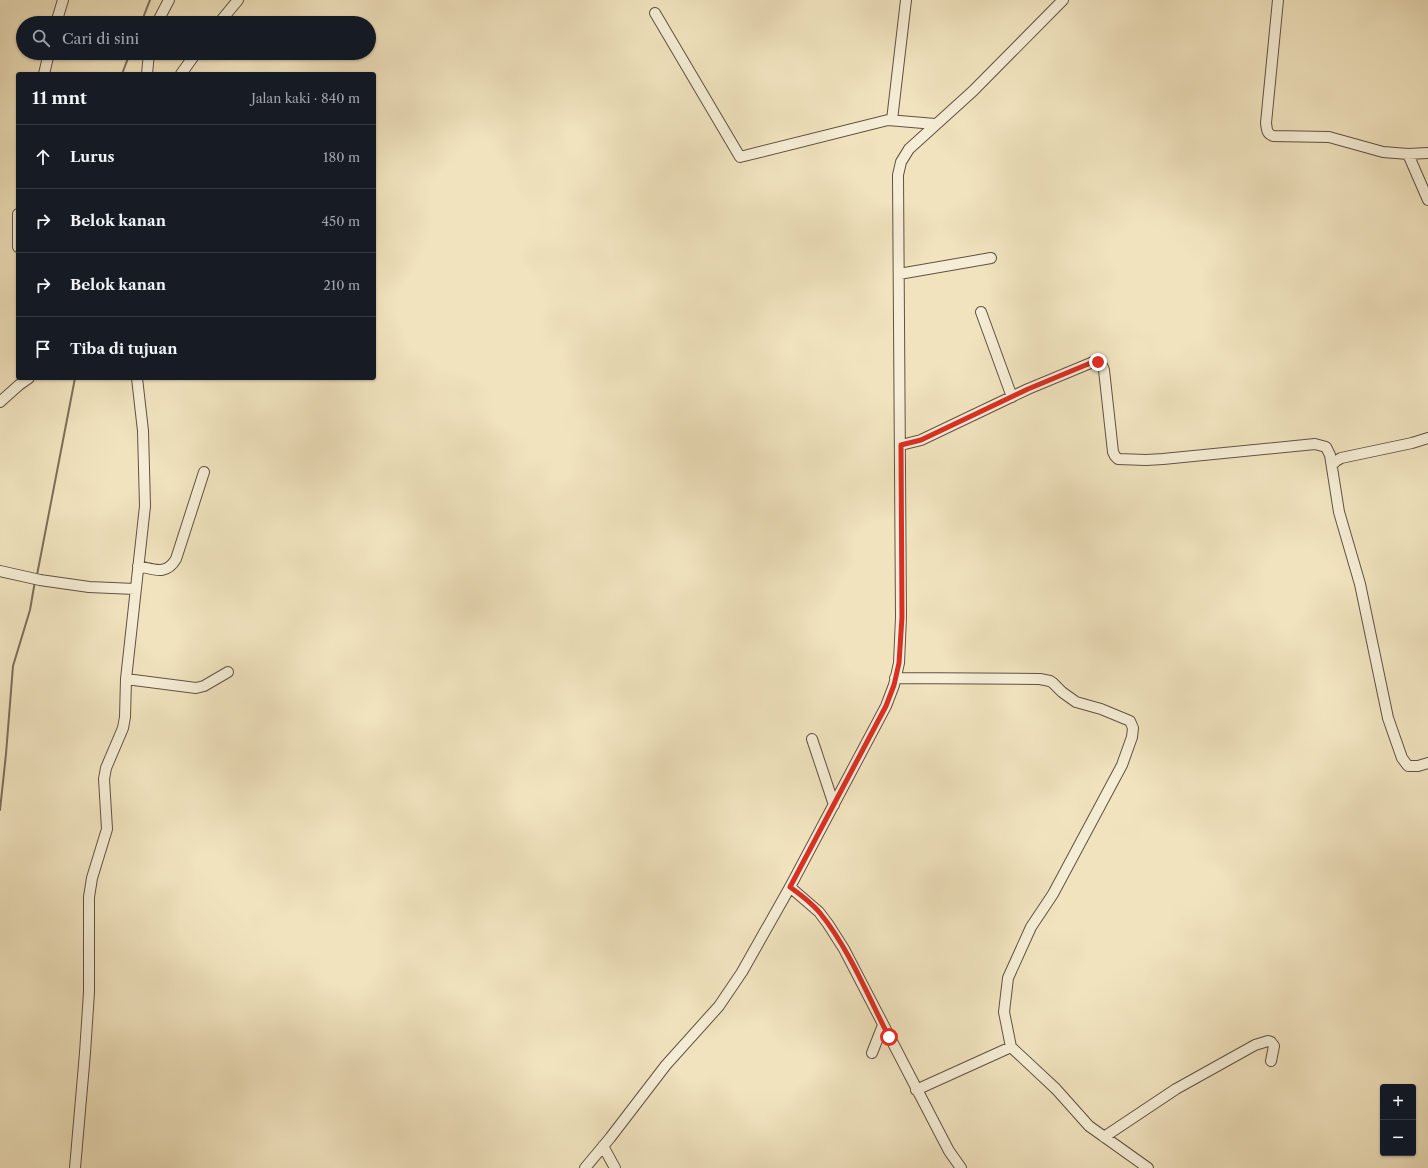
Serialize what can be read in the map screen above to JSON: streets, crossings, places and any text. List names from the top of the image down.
{
  "page": {
    "search": "Cari di sini",
    "heading": ["11 mnt", "Jalan kaki · 840 m"],
    "list": [
      ["Lurus", "180 m"],
      ["Belok kanan", "450 m"],
      ["Belok kanan", "210 m"],
      "Tiba di tujuan"
    ],
    "map_buttons": ["+", "−"]
  }
}
